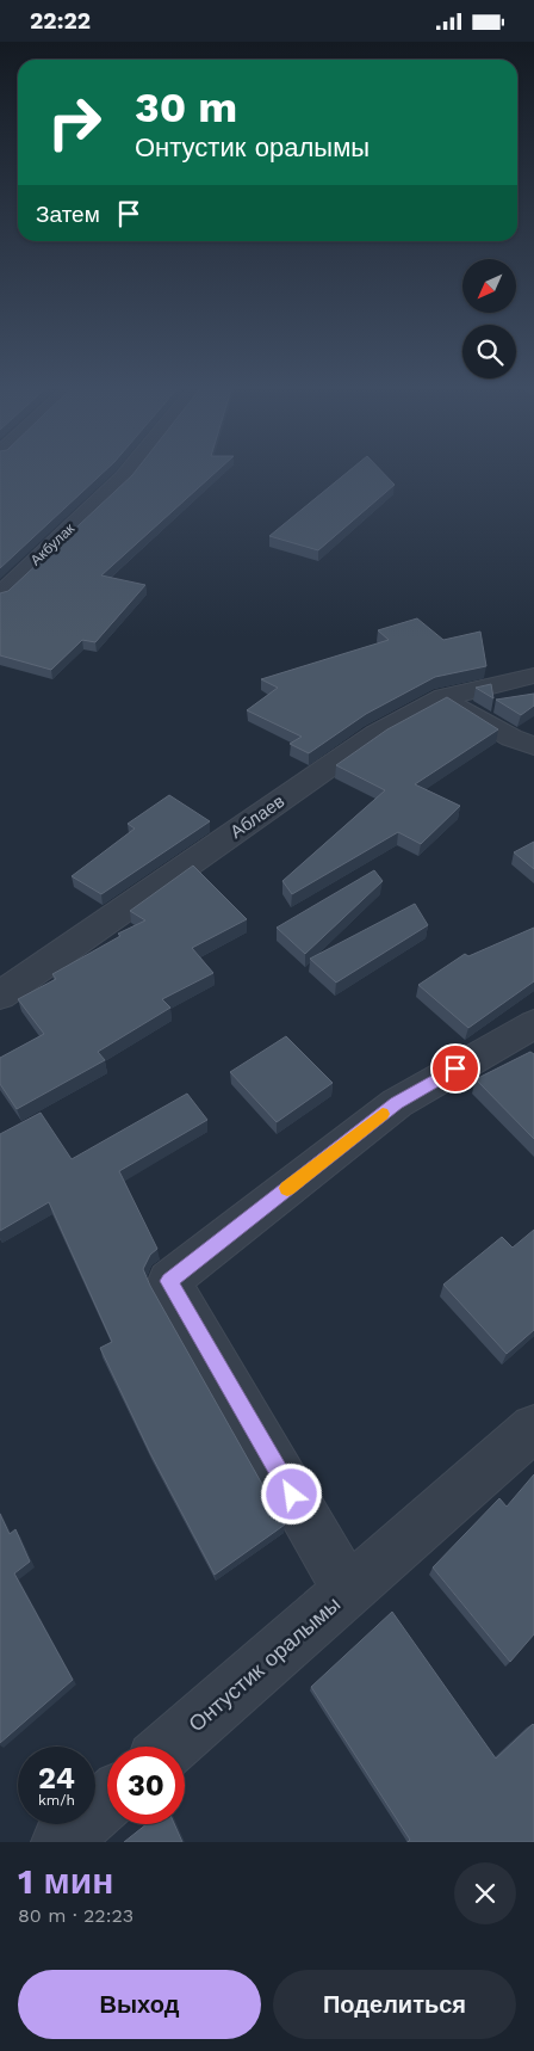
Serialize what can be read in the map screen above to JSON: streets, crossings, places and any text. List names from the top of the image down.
{
  "streets": {
    "street": ["Акбулак", "Аблаев", "Онтустик оралымы"]
  },
  "north": "bottom left",
  "page": {
    "status": "22:22",
    "turn": ["30 m", "Онтустик оралымы"],
    "then": "Затем",
    "speed": "24 km/h",
    "limit": "30",
    "heading": ["1 мин", "80 m · 22:23"],
    "buttons": ["Выход", "Поделиться"]
  }
}
